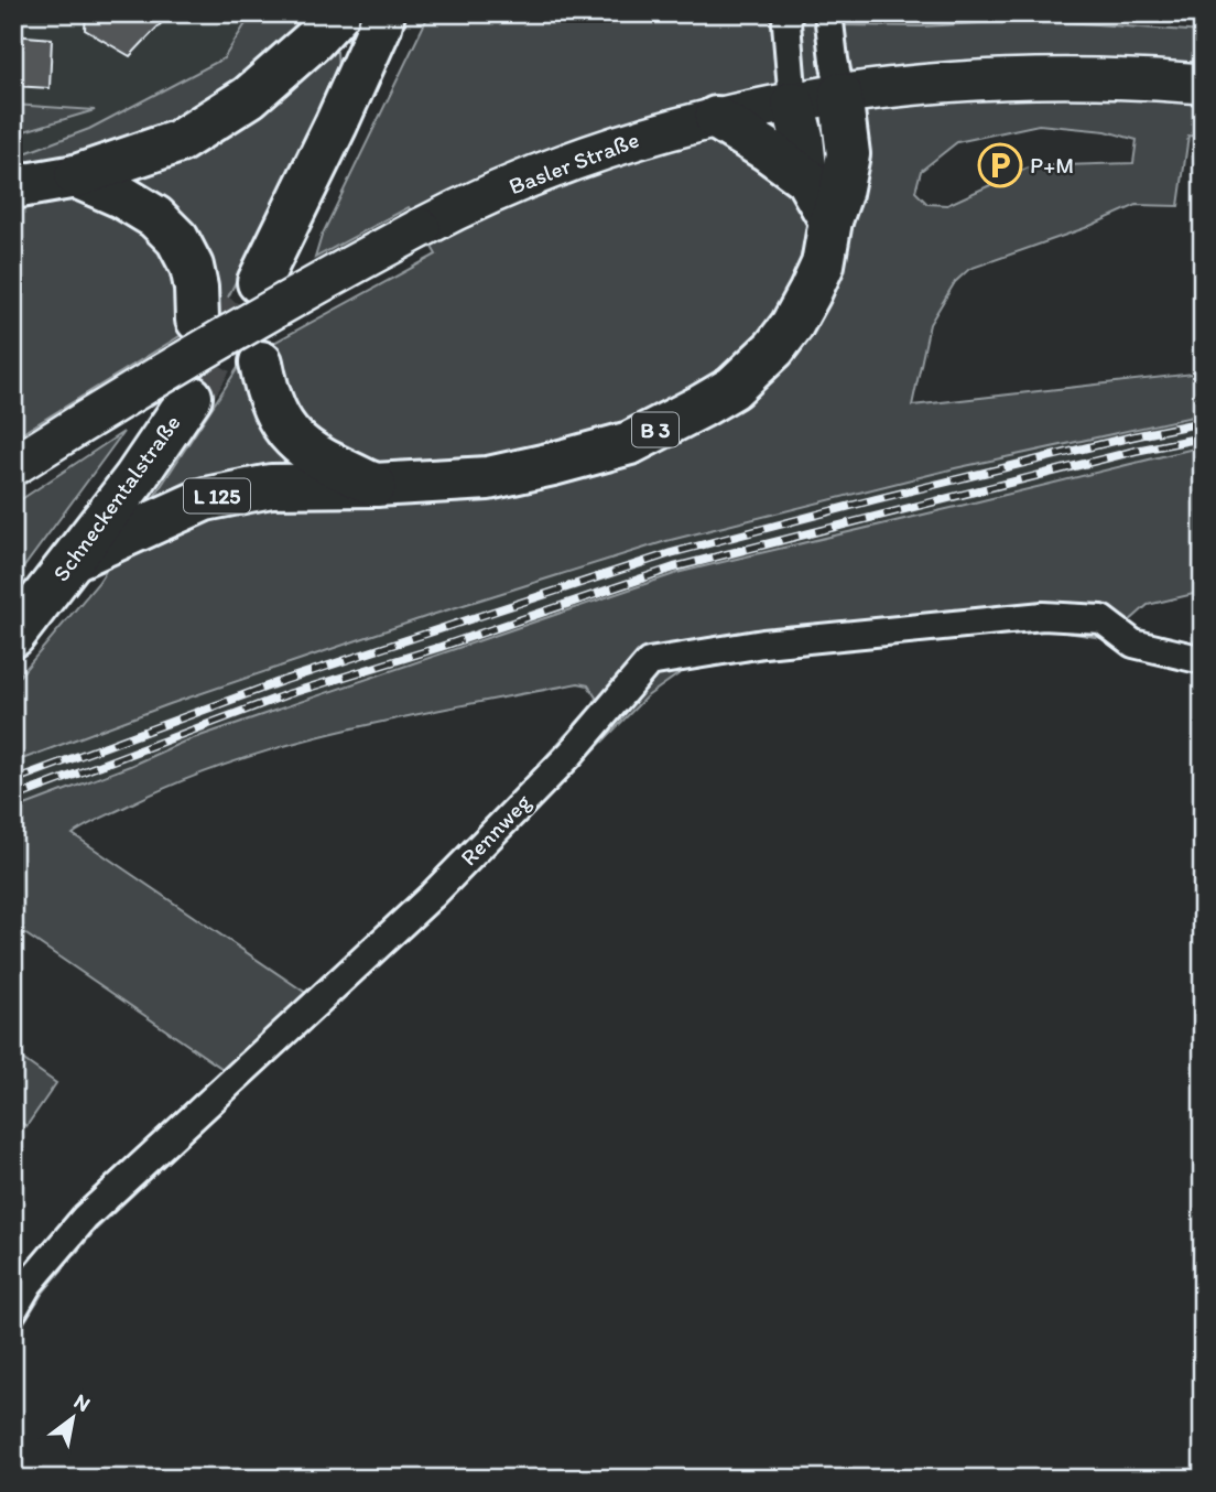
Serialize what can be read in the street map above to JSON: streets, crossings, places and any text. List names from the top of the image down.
{
  "streets": {
    "main road": [
      "Basler Straße",
      "B 3",
      "L 125",
      "Schneckentalstraße"
    ],
    "street": ["Rennweg"]
  },
  "crossings": [
    ["B 3", "L 125"],
    ["L 125", "Schneckentalstraße"]
  ],
  "places": {
    "parking": ["P+M"]
  },
  "north": "top right"
}
